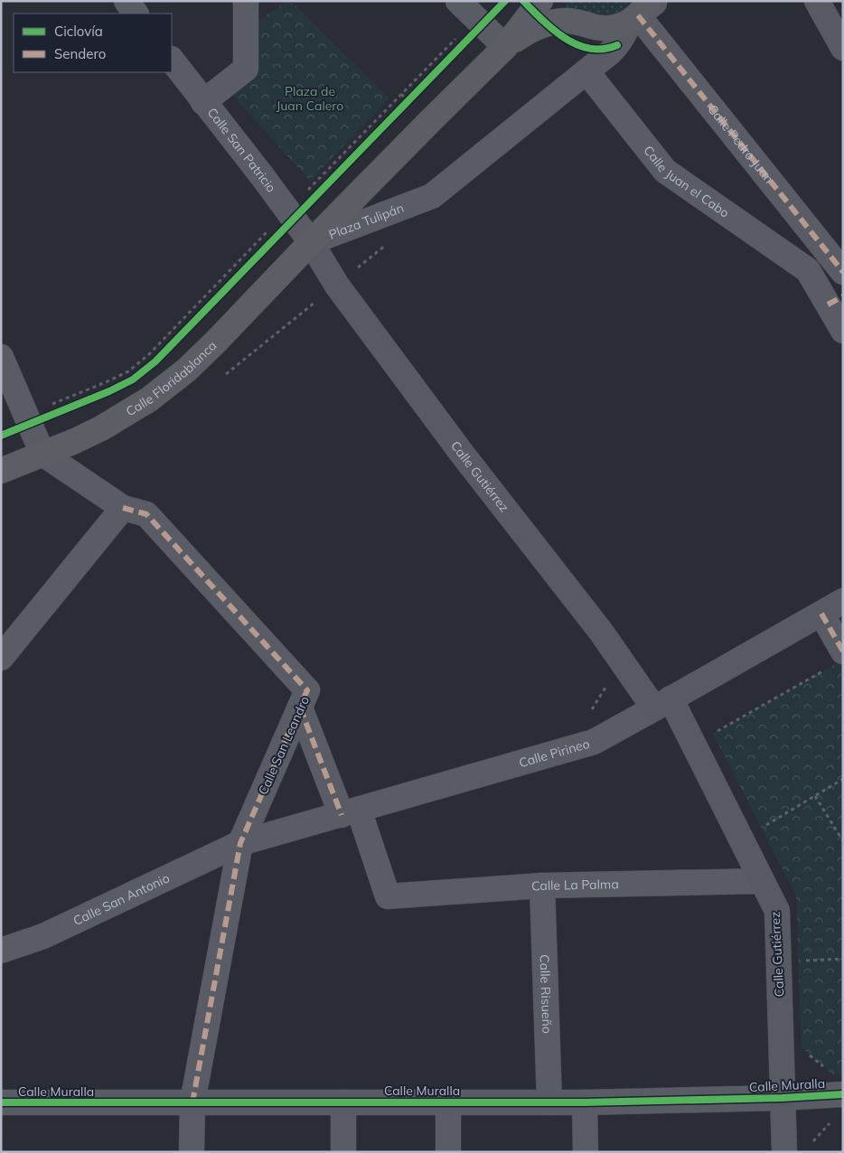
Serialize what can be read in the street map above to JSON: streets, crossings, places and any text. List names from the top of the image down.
{
  "streets": {
    "main road": [
      "Plaza Tulipán",
      "Calle Floridablanca",
      "Calle Gutiérrez",
      "Calle Pirineo"
    ],
    "street": [
      "Calle Pedro Juan",
      "Calle San Patricio",
      "Calle Juan el Cabo",
      "Calle San Leandro",
      "Calle La Palma",
      "Calle San Antonio",
      "Calle Risueño",
      "Calle Muralla"
    ]
  },
  "crossings": [
    ["Calle Pedro Juan", "Plaza Tulipán"],
    ["Calle San Patricio", "Plaza Tulipán"],
    ["Calle San Patricio", "Calle Floridablanca"],
    ["Calle San Patricio", "Calle Gutiérrez"],
    ["Calle Juan el Cabo", "Plaza Tulipán"],
    ["Plaza Tulipán", "Calle Floridablanca"],
    ["Plaza Tulipán", "Calle Gutiérrez"],
    ["Calle Floridablanca", "Calle Gutiérrez"],
    ["Calle Floridablanca", "Calle San Leandro"],
    ["Calle Gutiérrez", "Calle Pirineo"],
    ["Calle Gutiérrez", "Calle La Palma"],
    ["Calle Gutiérrez", "Calle Muralla"],
    ["Calle San Leandro", "Calle Pirineo"],
    ["Calle San Leandro", "Calle San Antonio"],
    ["Calle San Leandro", "Calle Muralla"],
    ["Calle Pirineo", "Calle La Palma"],
    ["Calle Pirineo", "Calle San Antonio"],
    ["Calle La Palma", "Calle Risueño"],
    ["Calle Risueño", "Calle Muralla"]
  ],
  "parks": ["Plaza de Juan Calero"],
  "legend": ["Ciclovía", "Sendero"]
}
